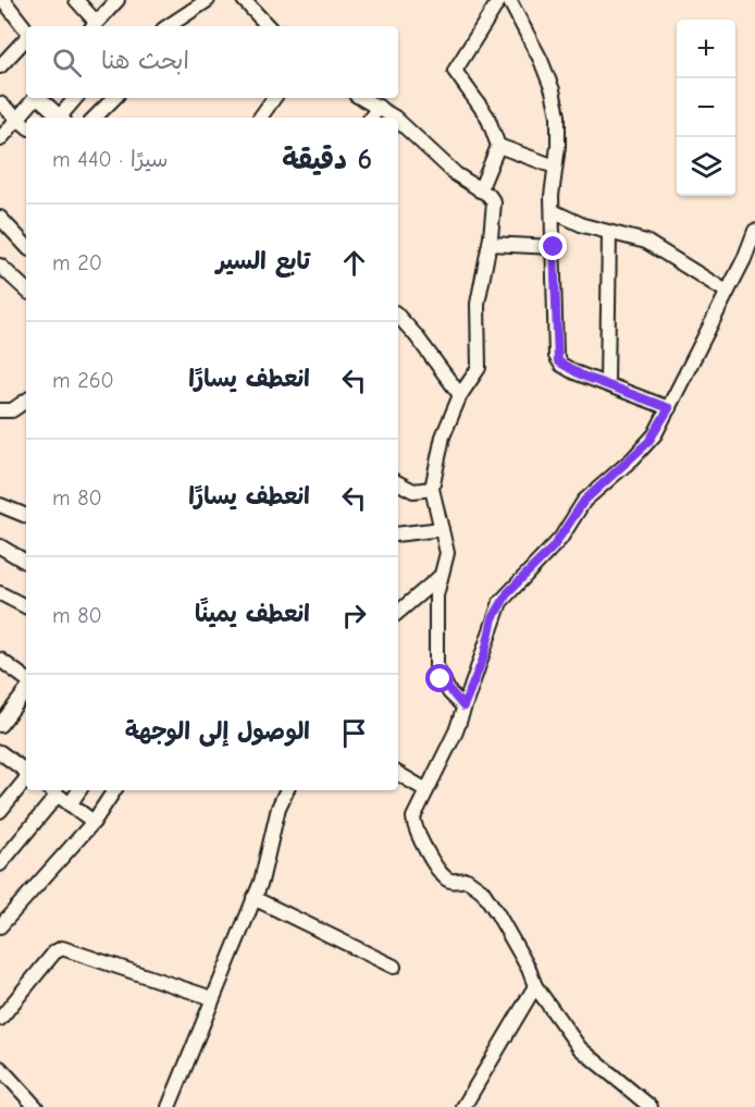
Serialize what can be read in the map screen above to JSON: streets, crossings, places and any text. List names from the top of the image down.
{
  "page": {
    "map_buttons": ["+", "−"],
    "search": "ابحث هنا",
    "heading": ["6 دقيقة", "سيرًا · 440 m"],
    "list": [
      ["تابع السير", "20 m"],
      ["انعطف يسارًا", "260 m"],
      ["انعطف يسارًا", "80 m"],
      ["انعطف يمينًا", "80 m"],
      "الوصول إلى الوجهة"
    ]
  }
}
